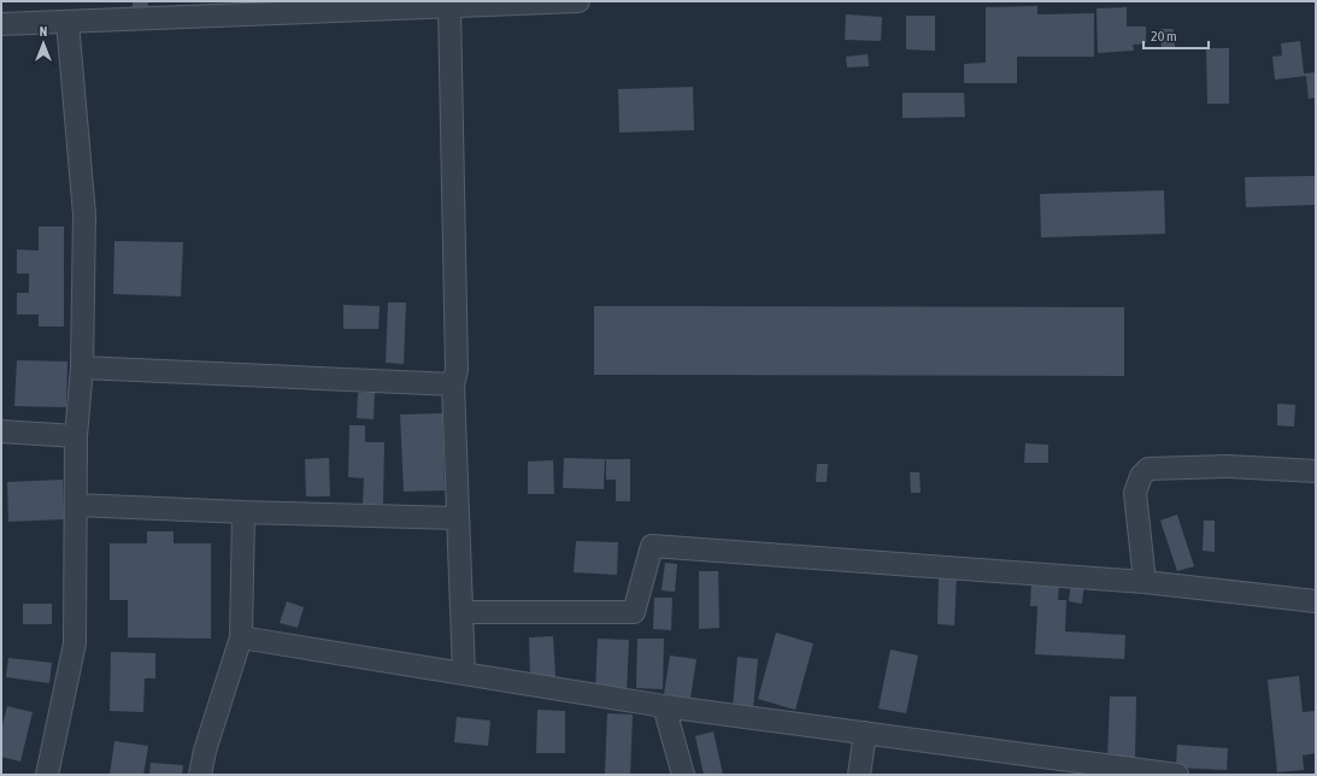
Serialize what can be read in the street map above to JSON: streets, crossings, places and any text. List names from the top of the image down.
{
  "scale_bar": "20 m",
  "north": "top"
}
